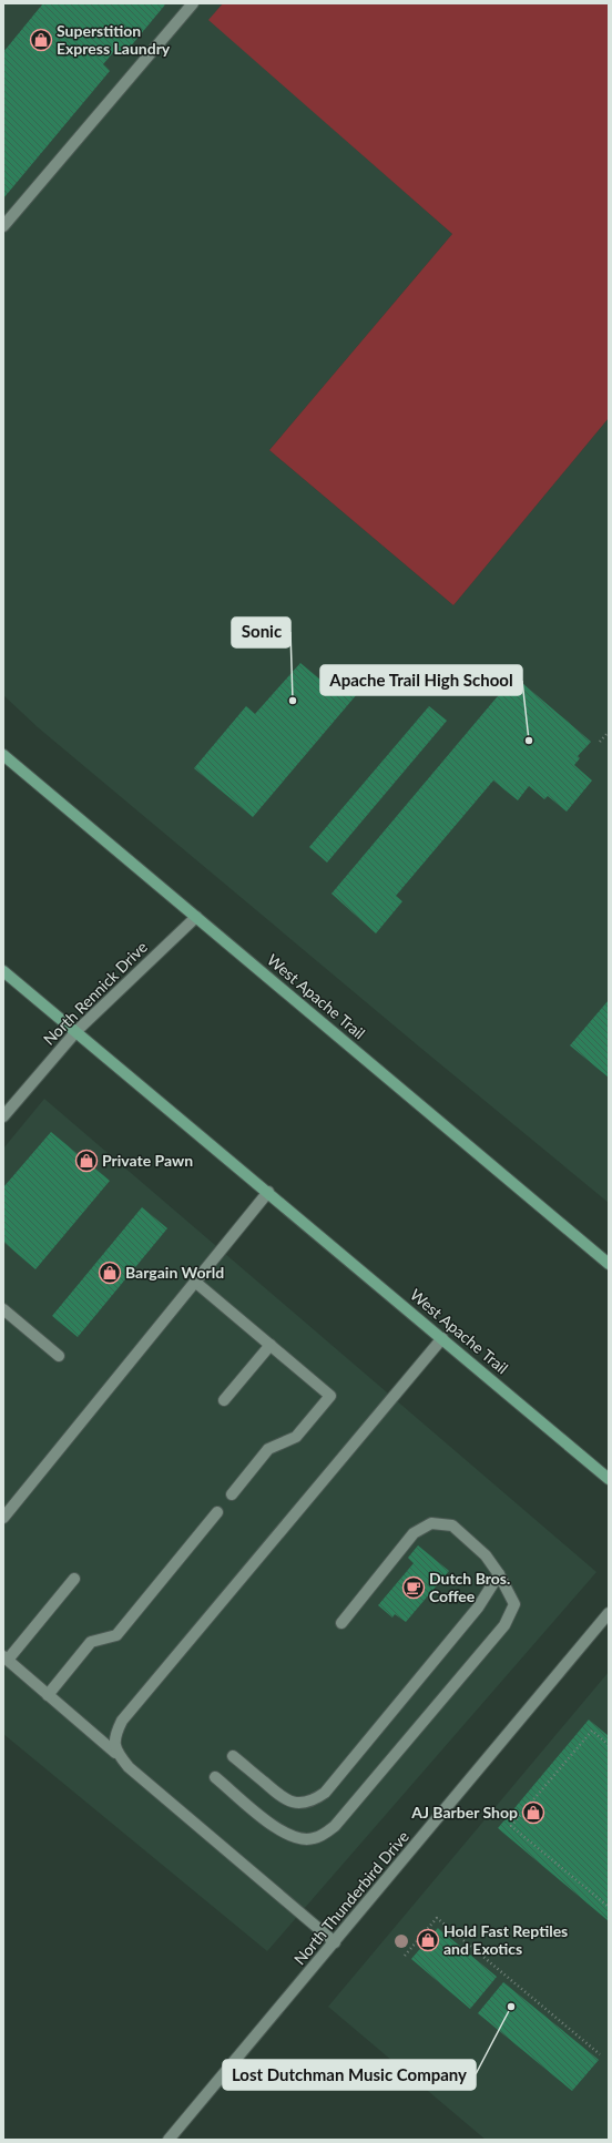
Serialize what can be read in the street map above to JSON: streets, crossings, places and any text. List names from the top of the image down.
{
  "streets": {
    "main road": ["West Apache Trail"],
    "street": ["North Rennick Drive", "North Thunderbird Drive"]
  },
  "crossings": [
    ["North Rennick Drive", "West Apache Trail"]
  ],
  "places": {
    "shop": [
      "Superstition Express Laundry",
      "Private Pawn",
      "Bargain World",
      "AJ Barber Shop",
      "Hold Fast Reptiles and Exotics"
    ],
    "other": ["Sonic", "Apache Trail High School", "Lost Dutchman Music Company"],
    "cafe": ["Dutch Bros. Coffee"]
  }
}
